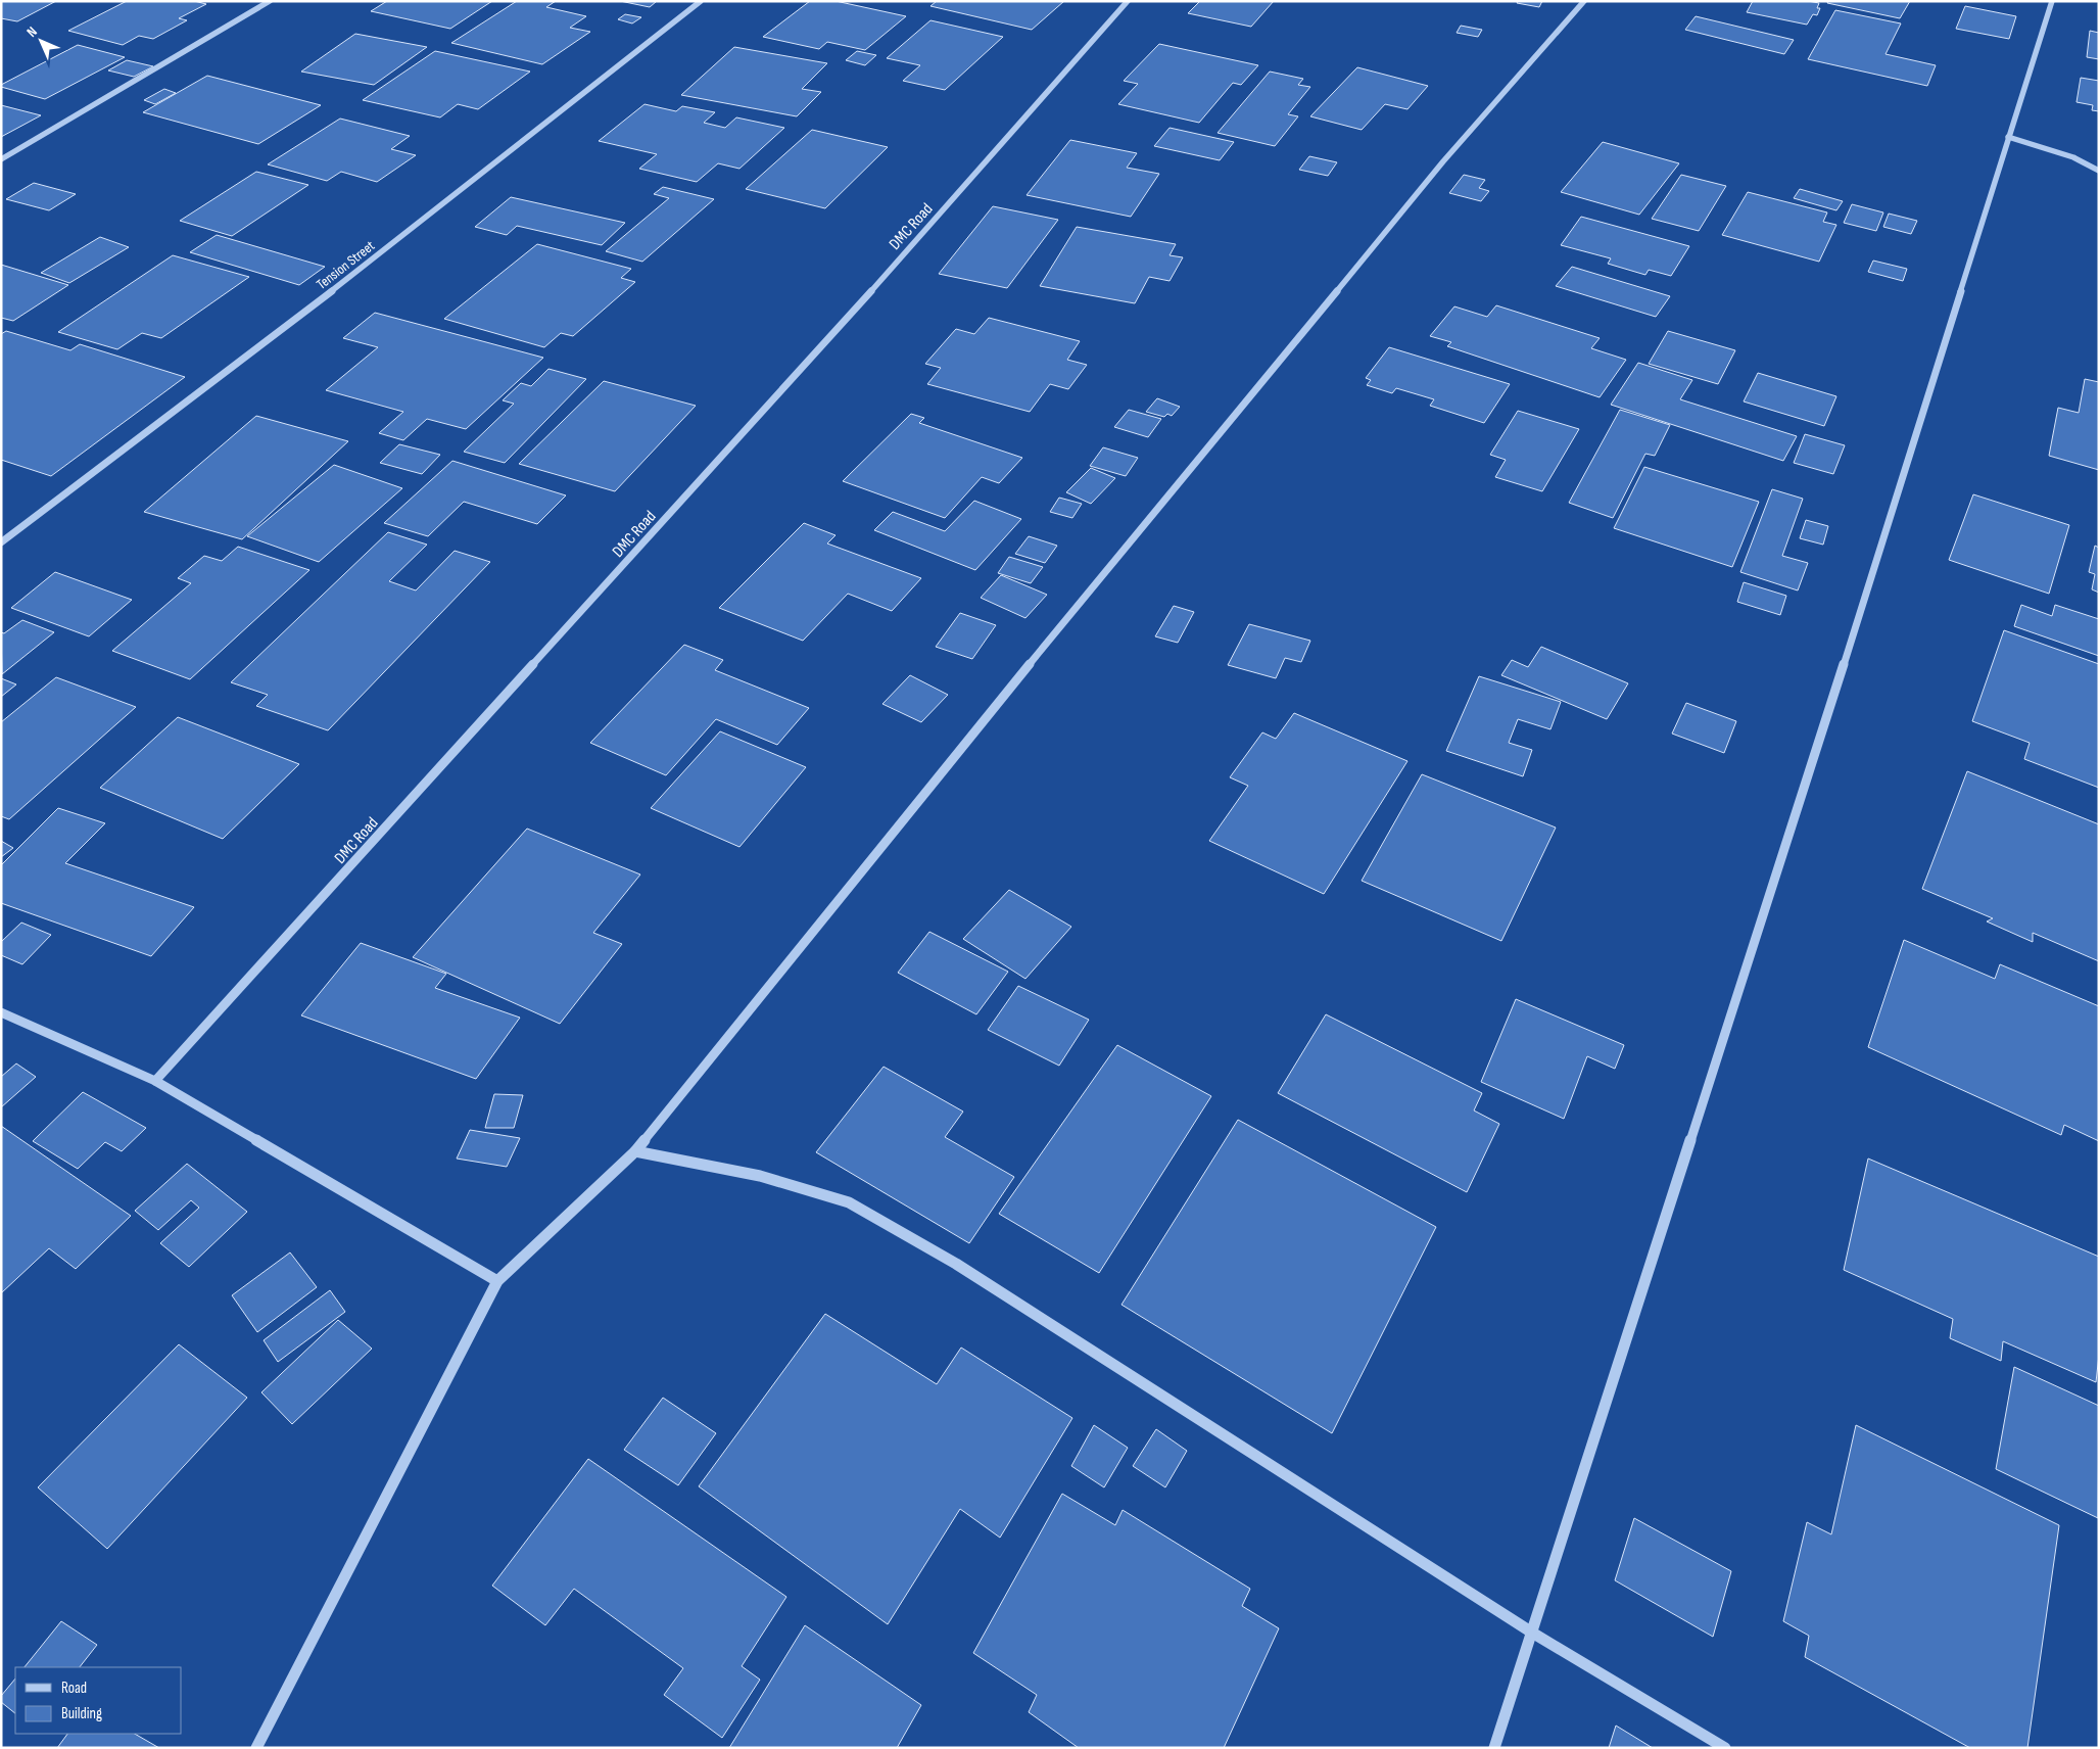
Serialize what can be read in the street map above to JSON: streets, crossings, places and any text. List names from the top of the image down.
{
  "streets": {
    "street": ["DMC Road", "Tension Street"]
  },
  "legend": ["Road", "Building"],
  "north": "top left"
}
